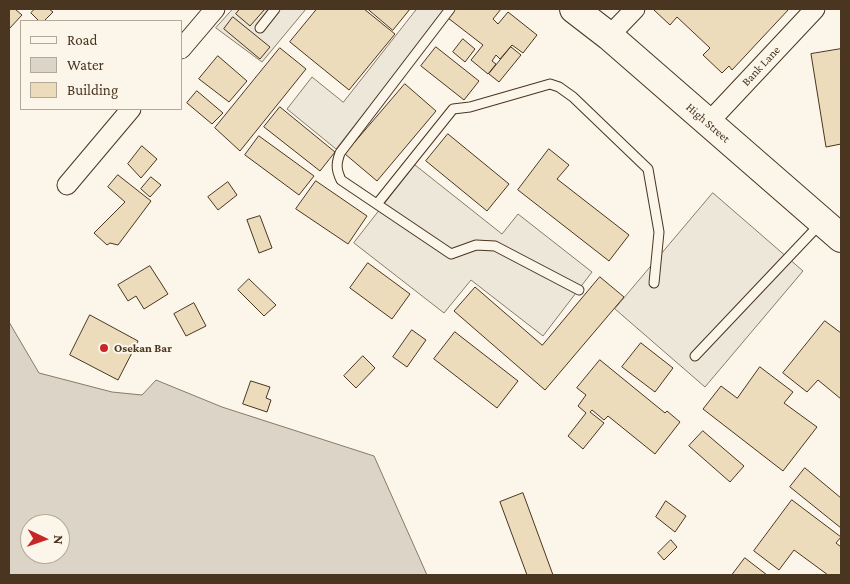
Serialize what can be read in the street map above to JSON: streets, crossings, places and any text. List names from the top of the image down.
{
  "streets": {
    "main road": ["High Street"],
    "street": ["Bank Lane"]
  },
  "crossings": [
    ["Bank Lane", "High Street"]
  ],
  "places": ["Osekan Bar"],
  "legend": ["Road", "Water", "Building"],
  "north": "right"
}
